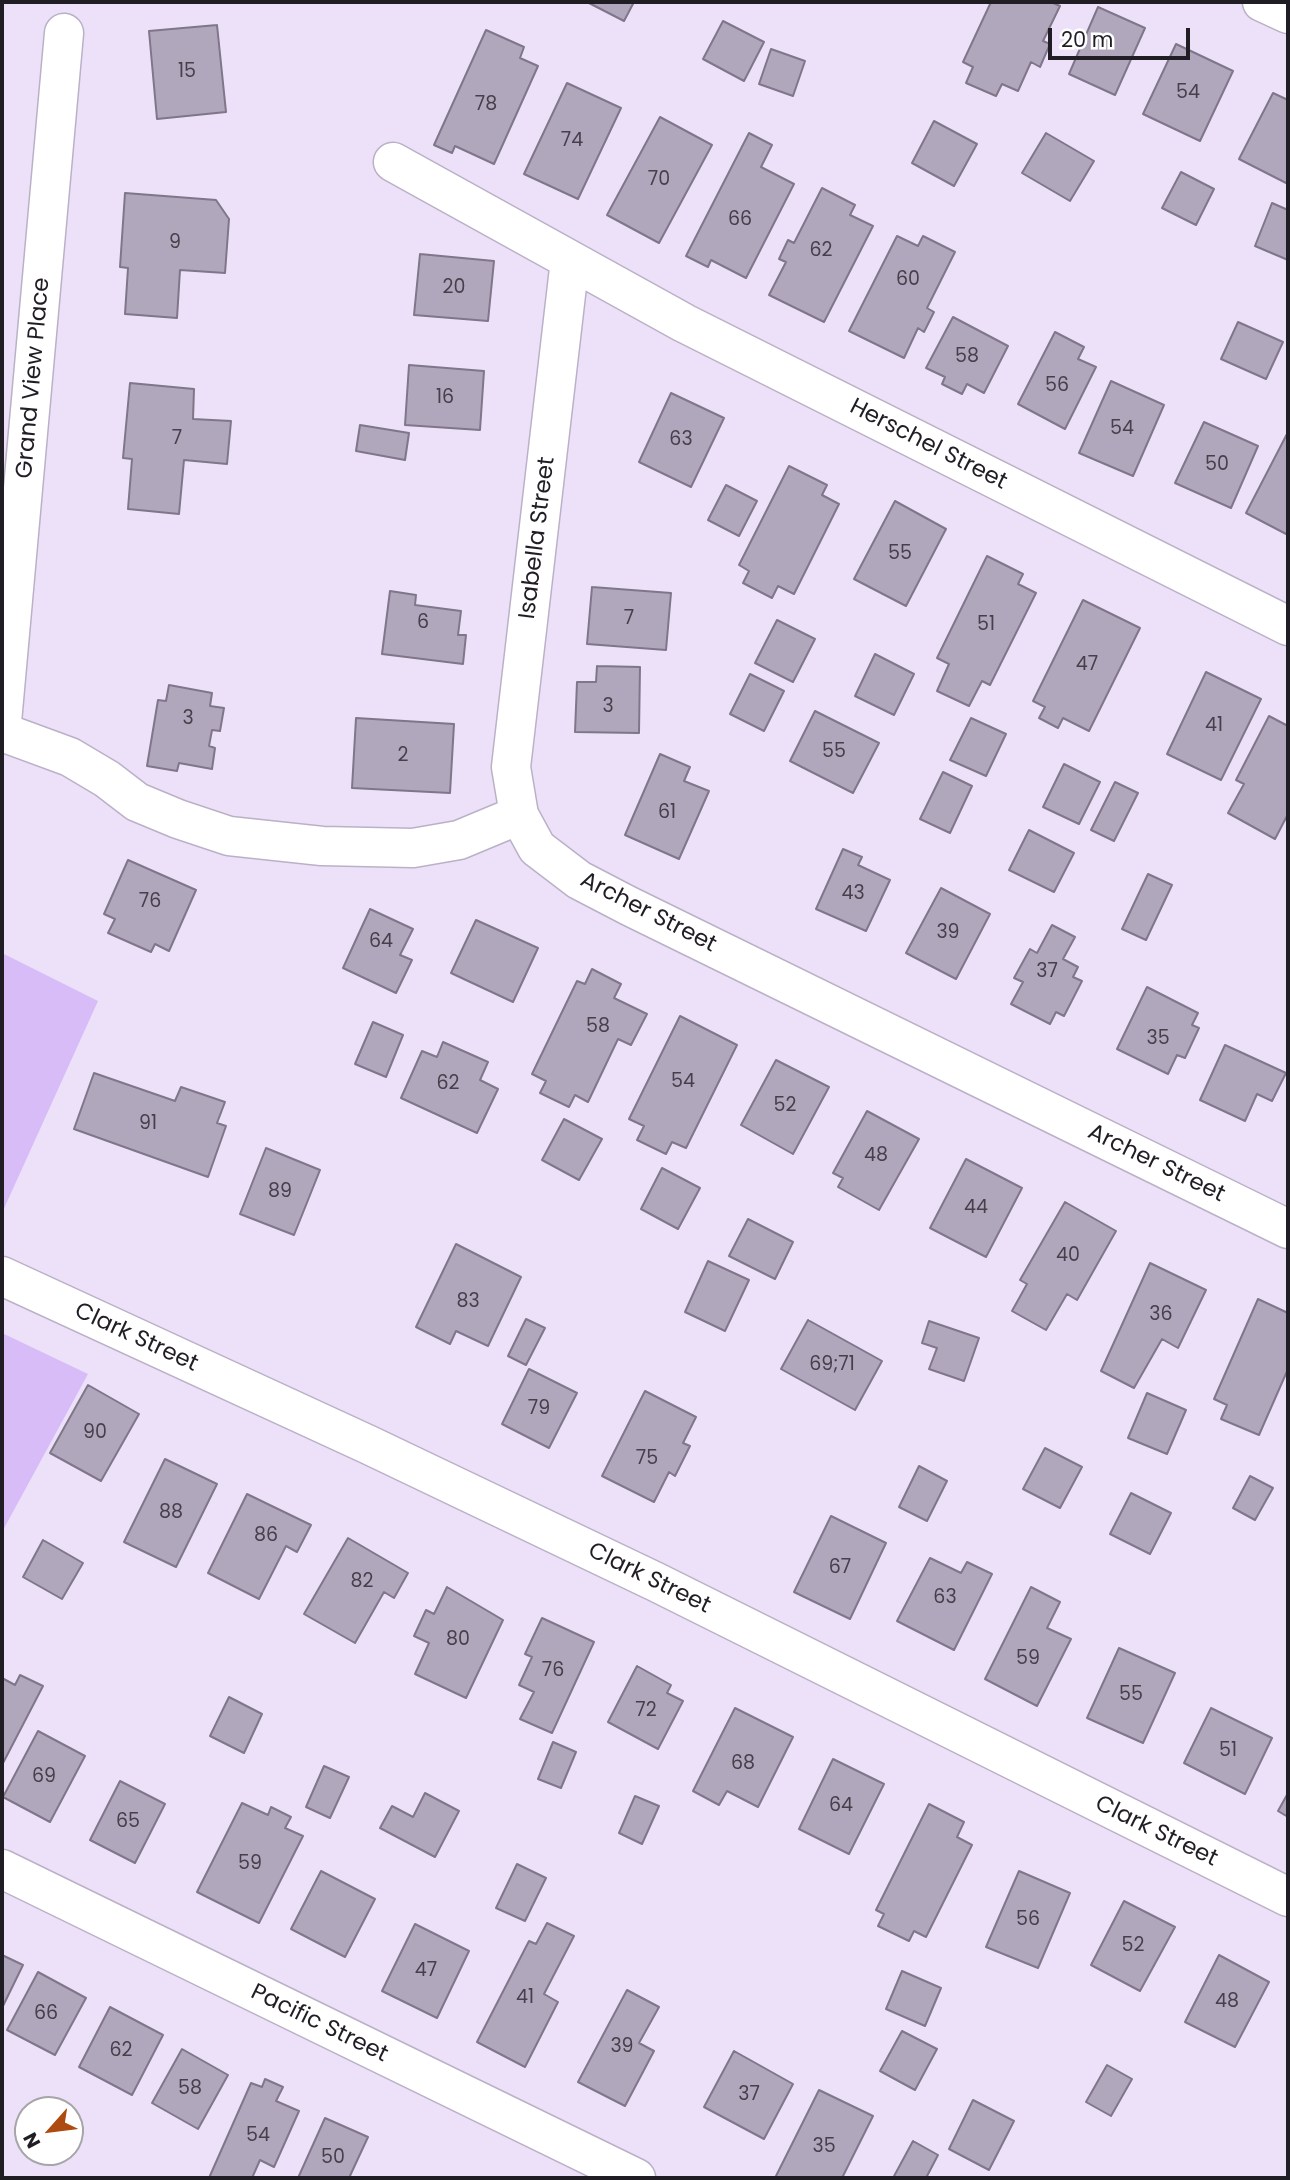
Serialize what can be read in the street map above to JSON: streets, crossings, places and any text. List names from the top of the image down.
{
  "streets": {
    "street": [
      "Grand View Place",
      "Herschel Street",
      "Isabella Street",
      "Archer Street",
      "Clark Street",
      "Pacific Street"
    ]
  },
  "crossings": [
    ["Herschel Street", "Isabella Street"],
    ["Isabella Street", "Archer Street"]
  ],
  "house_numbers": [
    "15",
    "54",
    "78",
    "74",
    "70",
    "66",
    "9",
    "62",
    "60",
    "20",
    "58",
    "56",
    "16",
    "54",
    "7",
    "63",
    "50",
    "55",
    "7",
    "6",
    "51",
    "47",
    "3",
    "3",
    "41",
    "55",
    "2",
    "61",
    "43",
    "76",
    "39",
    "64",
    "37",
    "58",
    "35",
    "54",
    "62",
    "52",
    "91",
    "48",
    "89",
    "44",
    "40",
    "83",
    "36",
    "69;71",
    "79",
    "90",
    "75",
    "88",
    "86",
    "67",
    "82",
    "63",
    "80",
    "59",
    "76",
    "55",
    "72",
    "51",
    "68",
    "69",
    "64",
    "65",
    "59",
    "56",
    "52",
    "47",
    "41",
    "48",
    "66",
    "39",
    "62",
    "58",
    "37",
    "54",
    "35",
    "50"
  ],
  "scale_bar": "20 m",
  "north": "bottom left"
}
